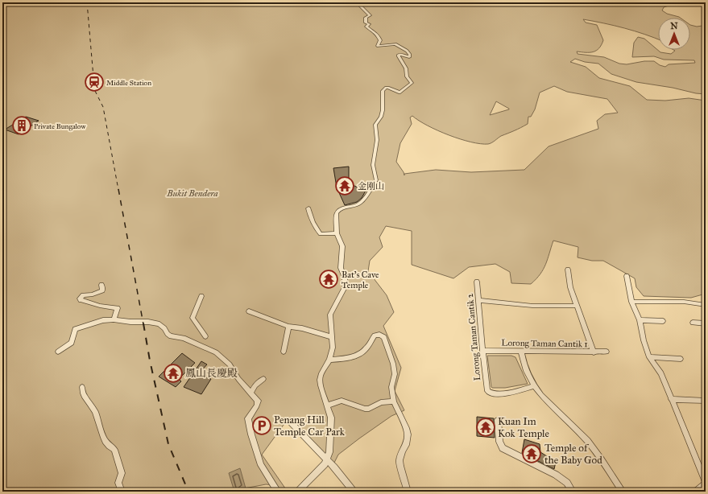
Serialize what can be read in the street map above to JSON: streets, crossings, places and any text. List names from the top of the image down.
{
  "streets": {
    "street": ["Lorong Taman Cantik 2", "Lorong Taman Cantik 1"]
  },
  "crossings": [
    ["Lorong Taman Cantik 2", "Lorong Taman Cantik 1"]
  ],
  "parks": ["Bukit Bendera"],
  "places": {
    "station": ["Middle Station"],
    "building": ["Private Bungalow"],
    "temple": [
      "金刚山",
      "Bat's Cave Temple",
      "鳳山長慶殿",
      "Kuan Im Kok Temple",
      "Temple of the Baby God"
    ],
    "parking": ["Penang Hill Temple Car Park"]
  },
  "north": "top"
}
